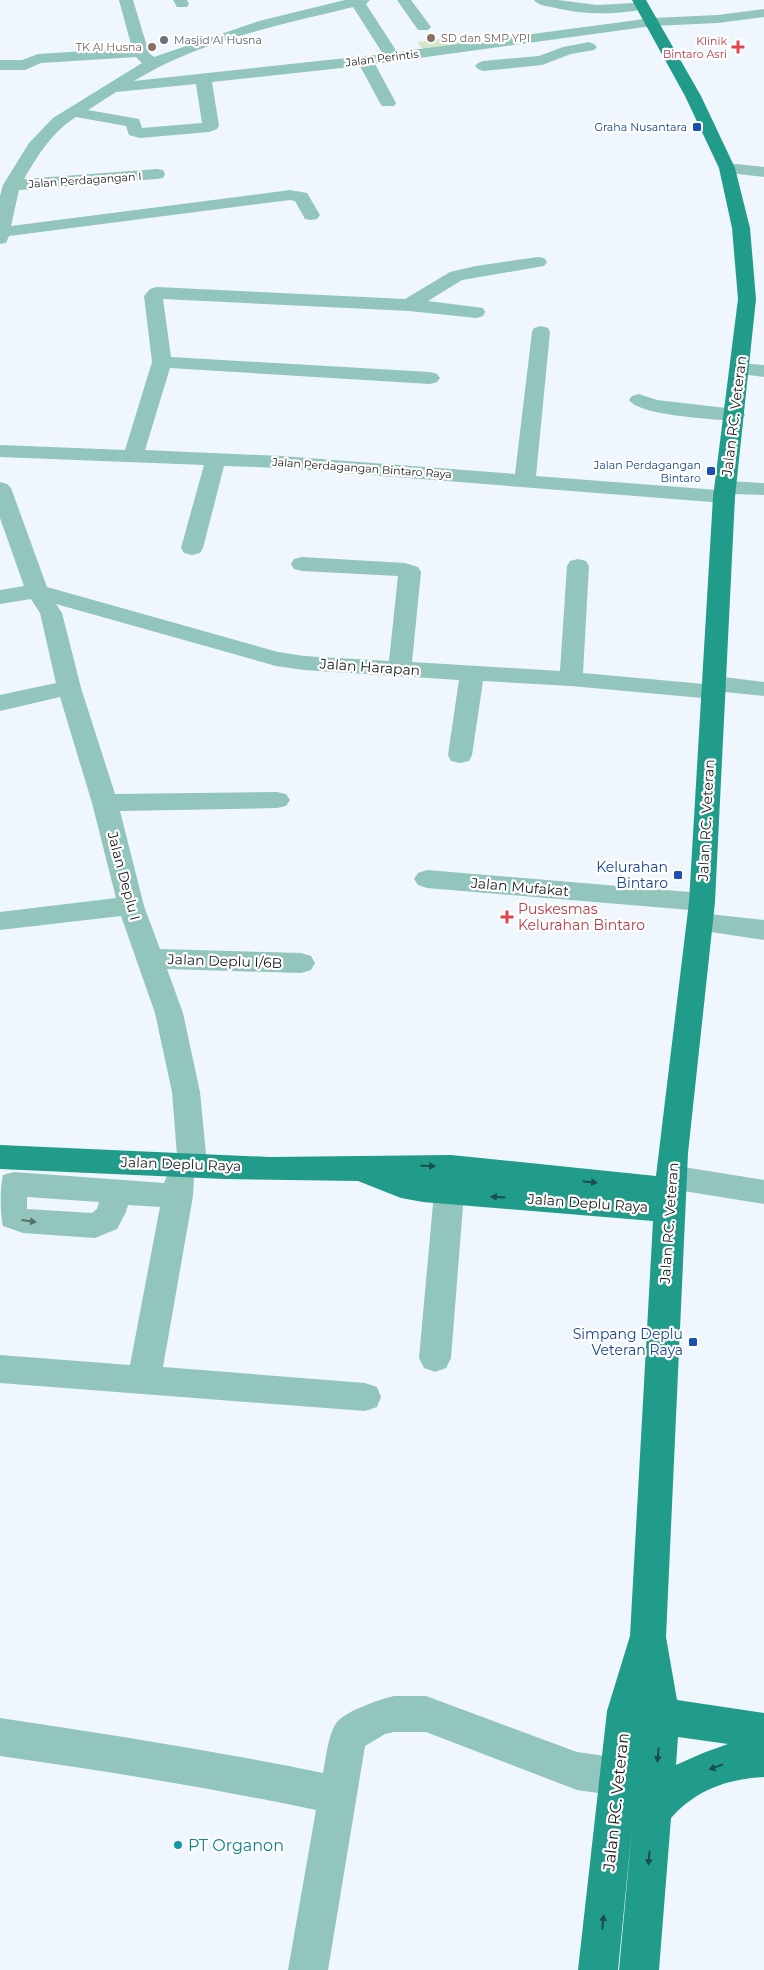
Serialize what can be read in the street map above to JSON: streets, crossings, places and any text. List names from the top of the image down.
{
  "streets": {
    "main road": ["Jalan RC. Veteran", "Jalan Deplu Raya"],
    "street": [
      "Jalan Perintis",
      "Jalan Perdagangan I",
      "Jalan Perdagangan Bintaro Raya",
      "Jalan Harapan",
      "Jalan Deplu I",
      "Jalan Mufakat",
      "Jalan Deplu I/6B"
    ]
  },
  "crossings": [
    ["Jalan Perintis", "Jalan Perdagangan I"],
    ["Jalan Perintis", "Jalan RC. Veteran"],
    ["Jalan RC. Veteran", "Jalan Perdagangan Bintaro Raya"],
    ["Jalan RC. Veteran", "Jalan Harapan"],
    ["Jalan RC. Veteran", "Jalan Mufakat"],
    ["Jalan RC. Veteran", "Jalan Deplu Raya"],
    ["Jalan Harapan", "Jalan Deplu I"],
    ["Jalan Deplu I", "Jalan Deplu I/6B"],
    ["Jalan Deplu I", "Jalan Deplu Raya"]
  ],
  "places": {
    "other": [
      "SD dan SMP YPI",
      "Masjid Al Husna",
      "TK Al Husna",
      "PT Organon"
    ],
    "health": ["Klinik Bintaro Asri", "Puskesmas Kelurahan Bintaro"],
    "transit": [
      "Graha Nusantara",
      "Jalan Perdagangan Bintaro",
      "Kelurahan Bintaro",
      "Simpang Deplu Veteran Raya"
    ]
  }
}
